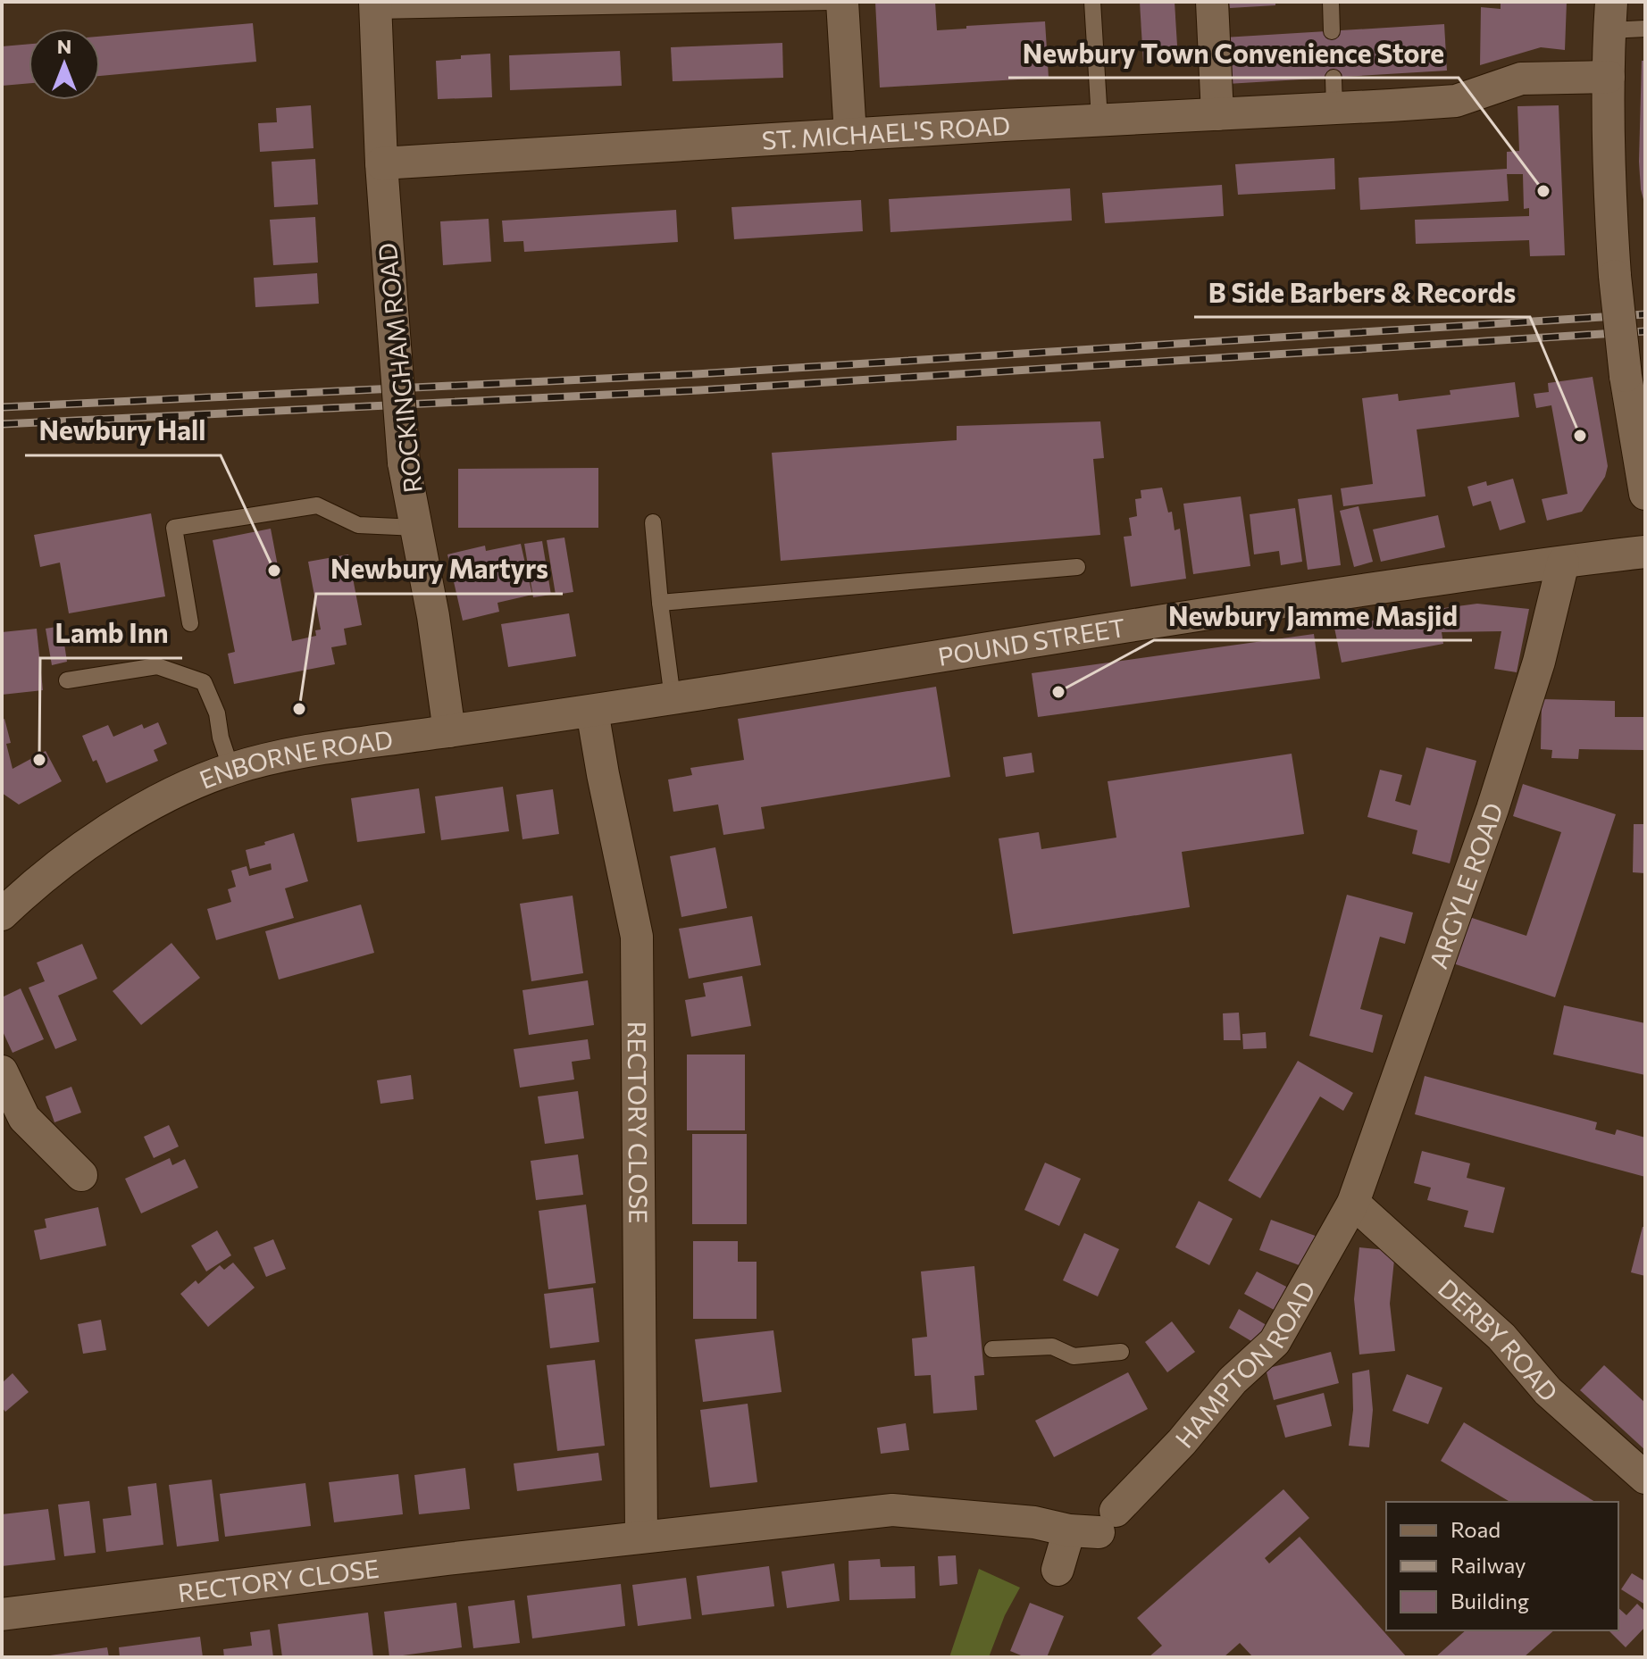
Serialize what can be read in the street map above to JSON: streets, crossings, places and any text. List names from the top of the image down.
{
  "streets": {
    "street": [
      "ST. MICHAEL'S ROAD",
      "ROCKINGHAM ROAD",
      "POUND STREET",
      "ENBORNE ROAD",
      "ARGYLE ROAD",
      "RECTORY CLOSE",
      "DERBY ROAD",
      "HAMPTON ROAD"
    ]
  },
  "crossings": [
    ["ST. MICHAEL'S ROAD", "ROCKINGHAM ROAD"],
    ["ROCKINGHAM ROAD", "ENBORNE ROAD"],
    ["POUND STREET", "ENBORNE ROAD"],
    ["POUND STREET", "ARGYLE ROAD"],
    ["ENBORNE ROAD", "RECTORY CLOSE"],
    ["ARGYLE ROAD", "DERBY ROAD"],
    ["ARGYLE ROAD", "HAMPTON ROAD"],
    ["RECTORY CLOSE", "HAMPTON ROAD"],
    ["DERBY ROAD", "HAMPTON ROAD"]
  ],
  "places": [
    "Newbury Town Convenience Store",
    "B Side Barbers & Records",
    "Newbury Hall",
    "Newbury Jamme Masjid",
    "Newbury Martyrs",
    "Lamb Inn"
  ],
  "legend": ["Road", "Railway", "Building"],
  "north": "top"
}
